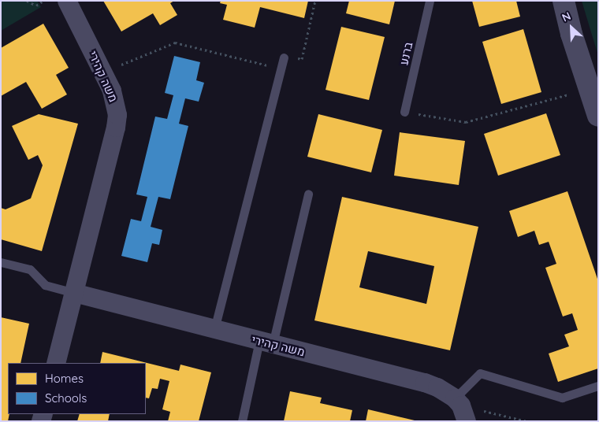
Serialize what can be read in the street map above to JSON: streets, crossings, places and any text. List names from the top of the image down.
{
  "streets": {
    "street": ["משה קהירי"],
    "lane": ["ברנע"]
  },
  "legend": ["Homes", "Schools"],
  "north": "top left"
}
